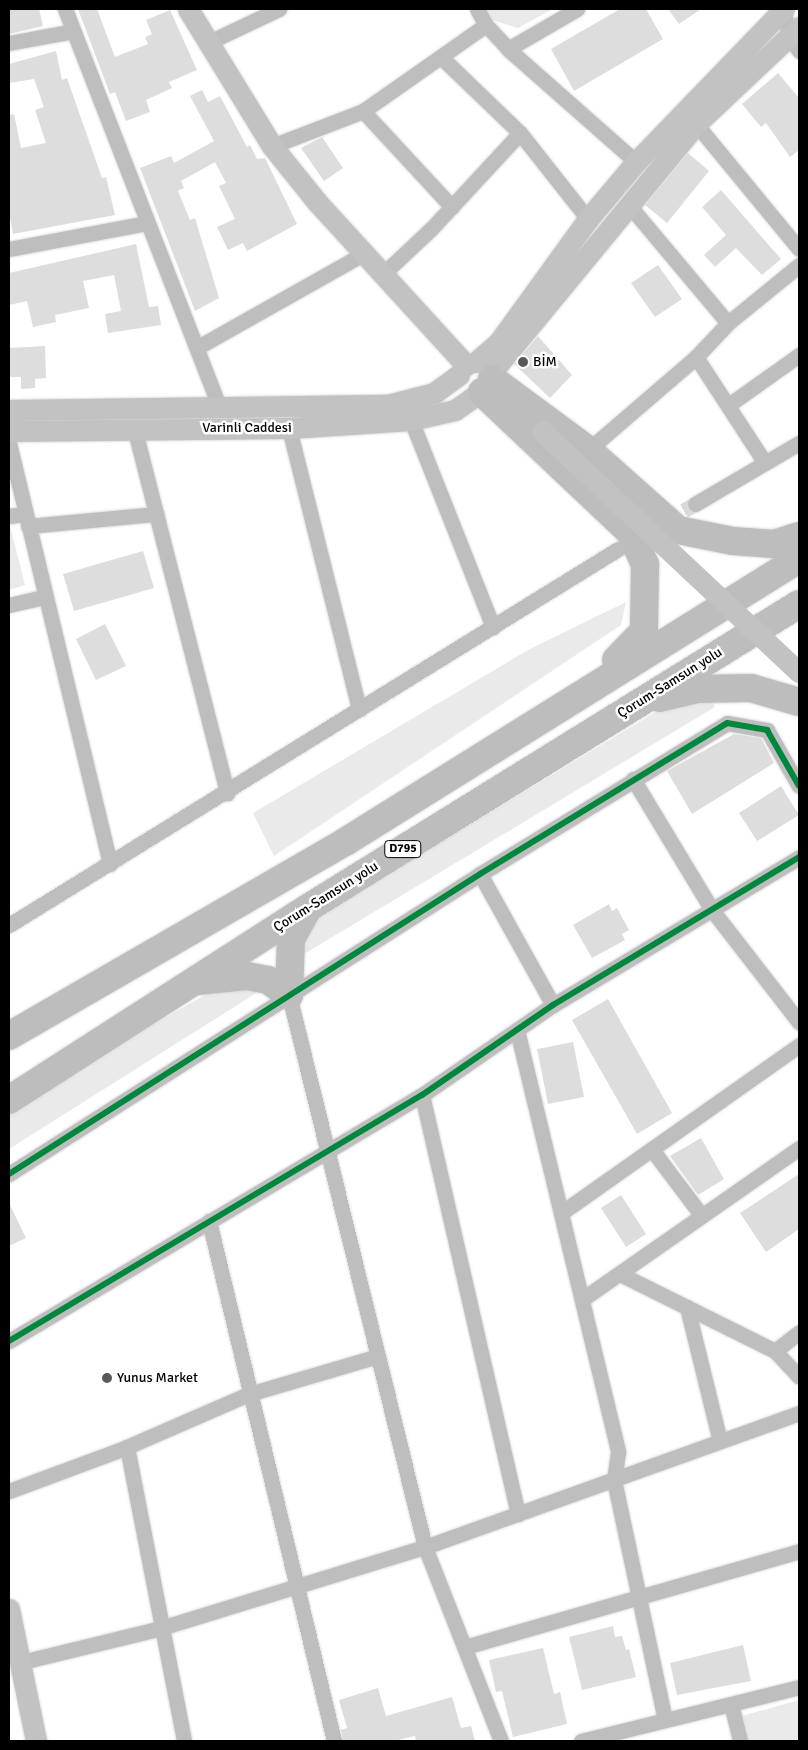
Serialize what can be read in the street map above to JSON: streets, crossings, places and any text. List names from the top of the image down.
{
  "streets": {
    "highway": ["Çorum-Samsun yolu", "D795"],
    "street": ["Varinli Caddesi"]
  },
  "places": ["BİM", "Yunus Market"]
}
